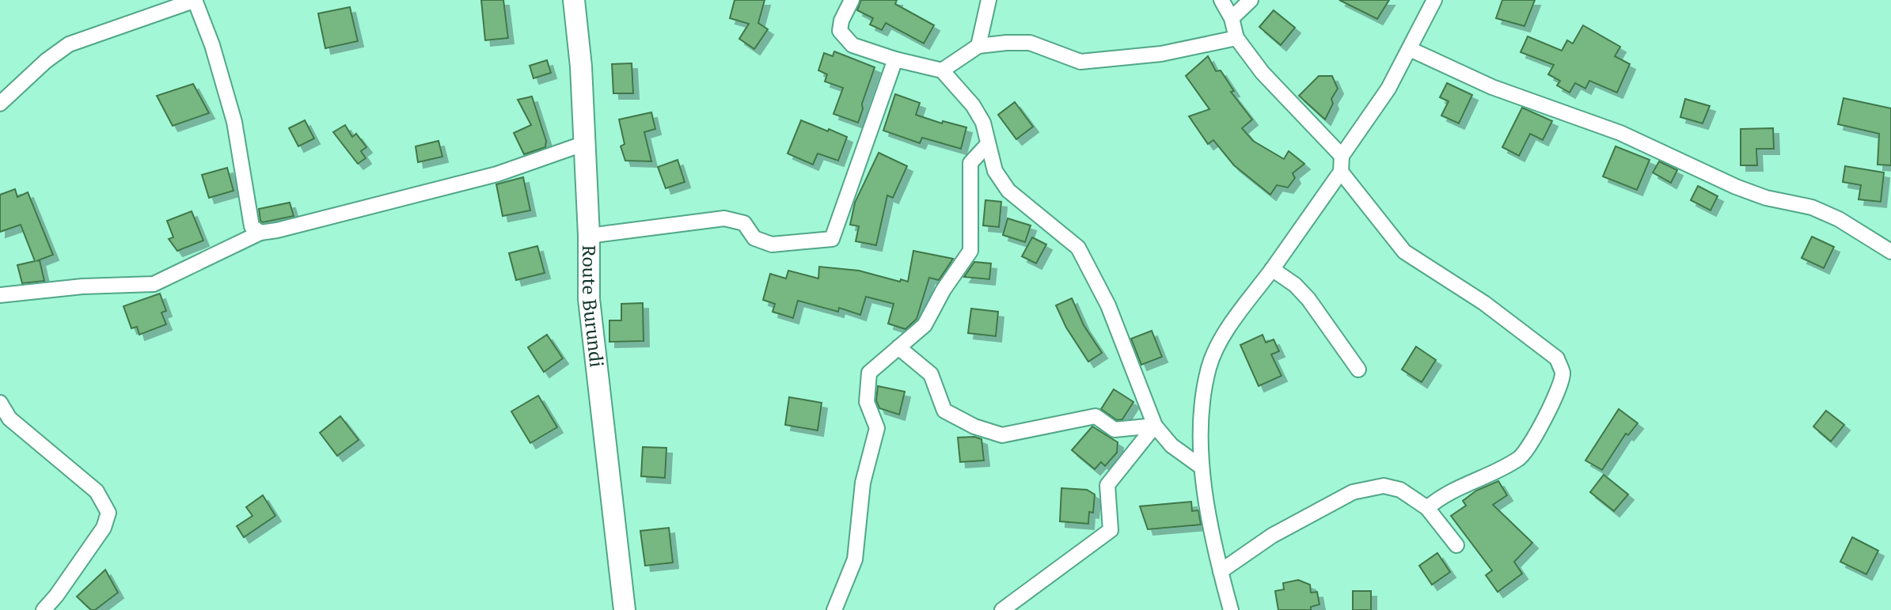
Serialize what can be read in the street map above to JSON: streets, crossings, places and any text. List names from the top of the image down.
{
  "streets": {
    "main road": ["Route Burundi"]
  }
}
